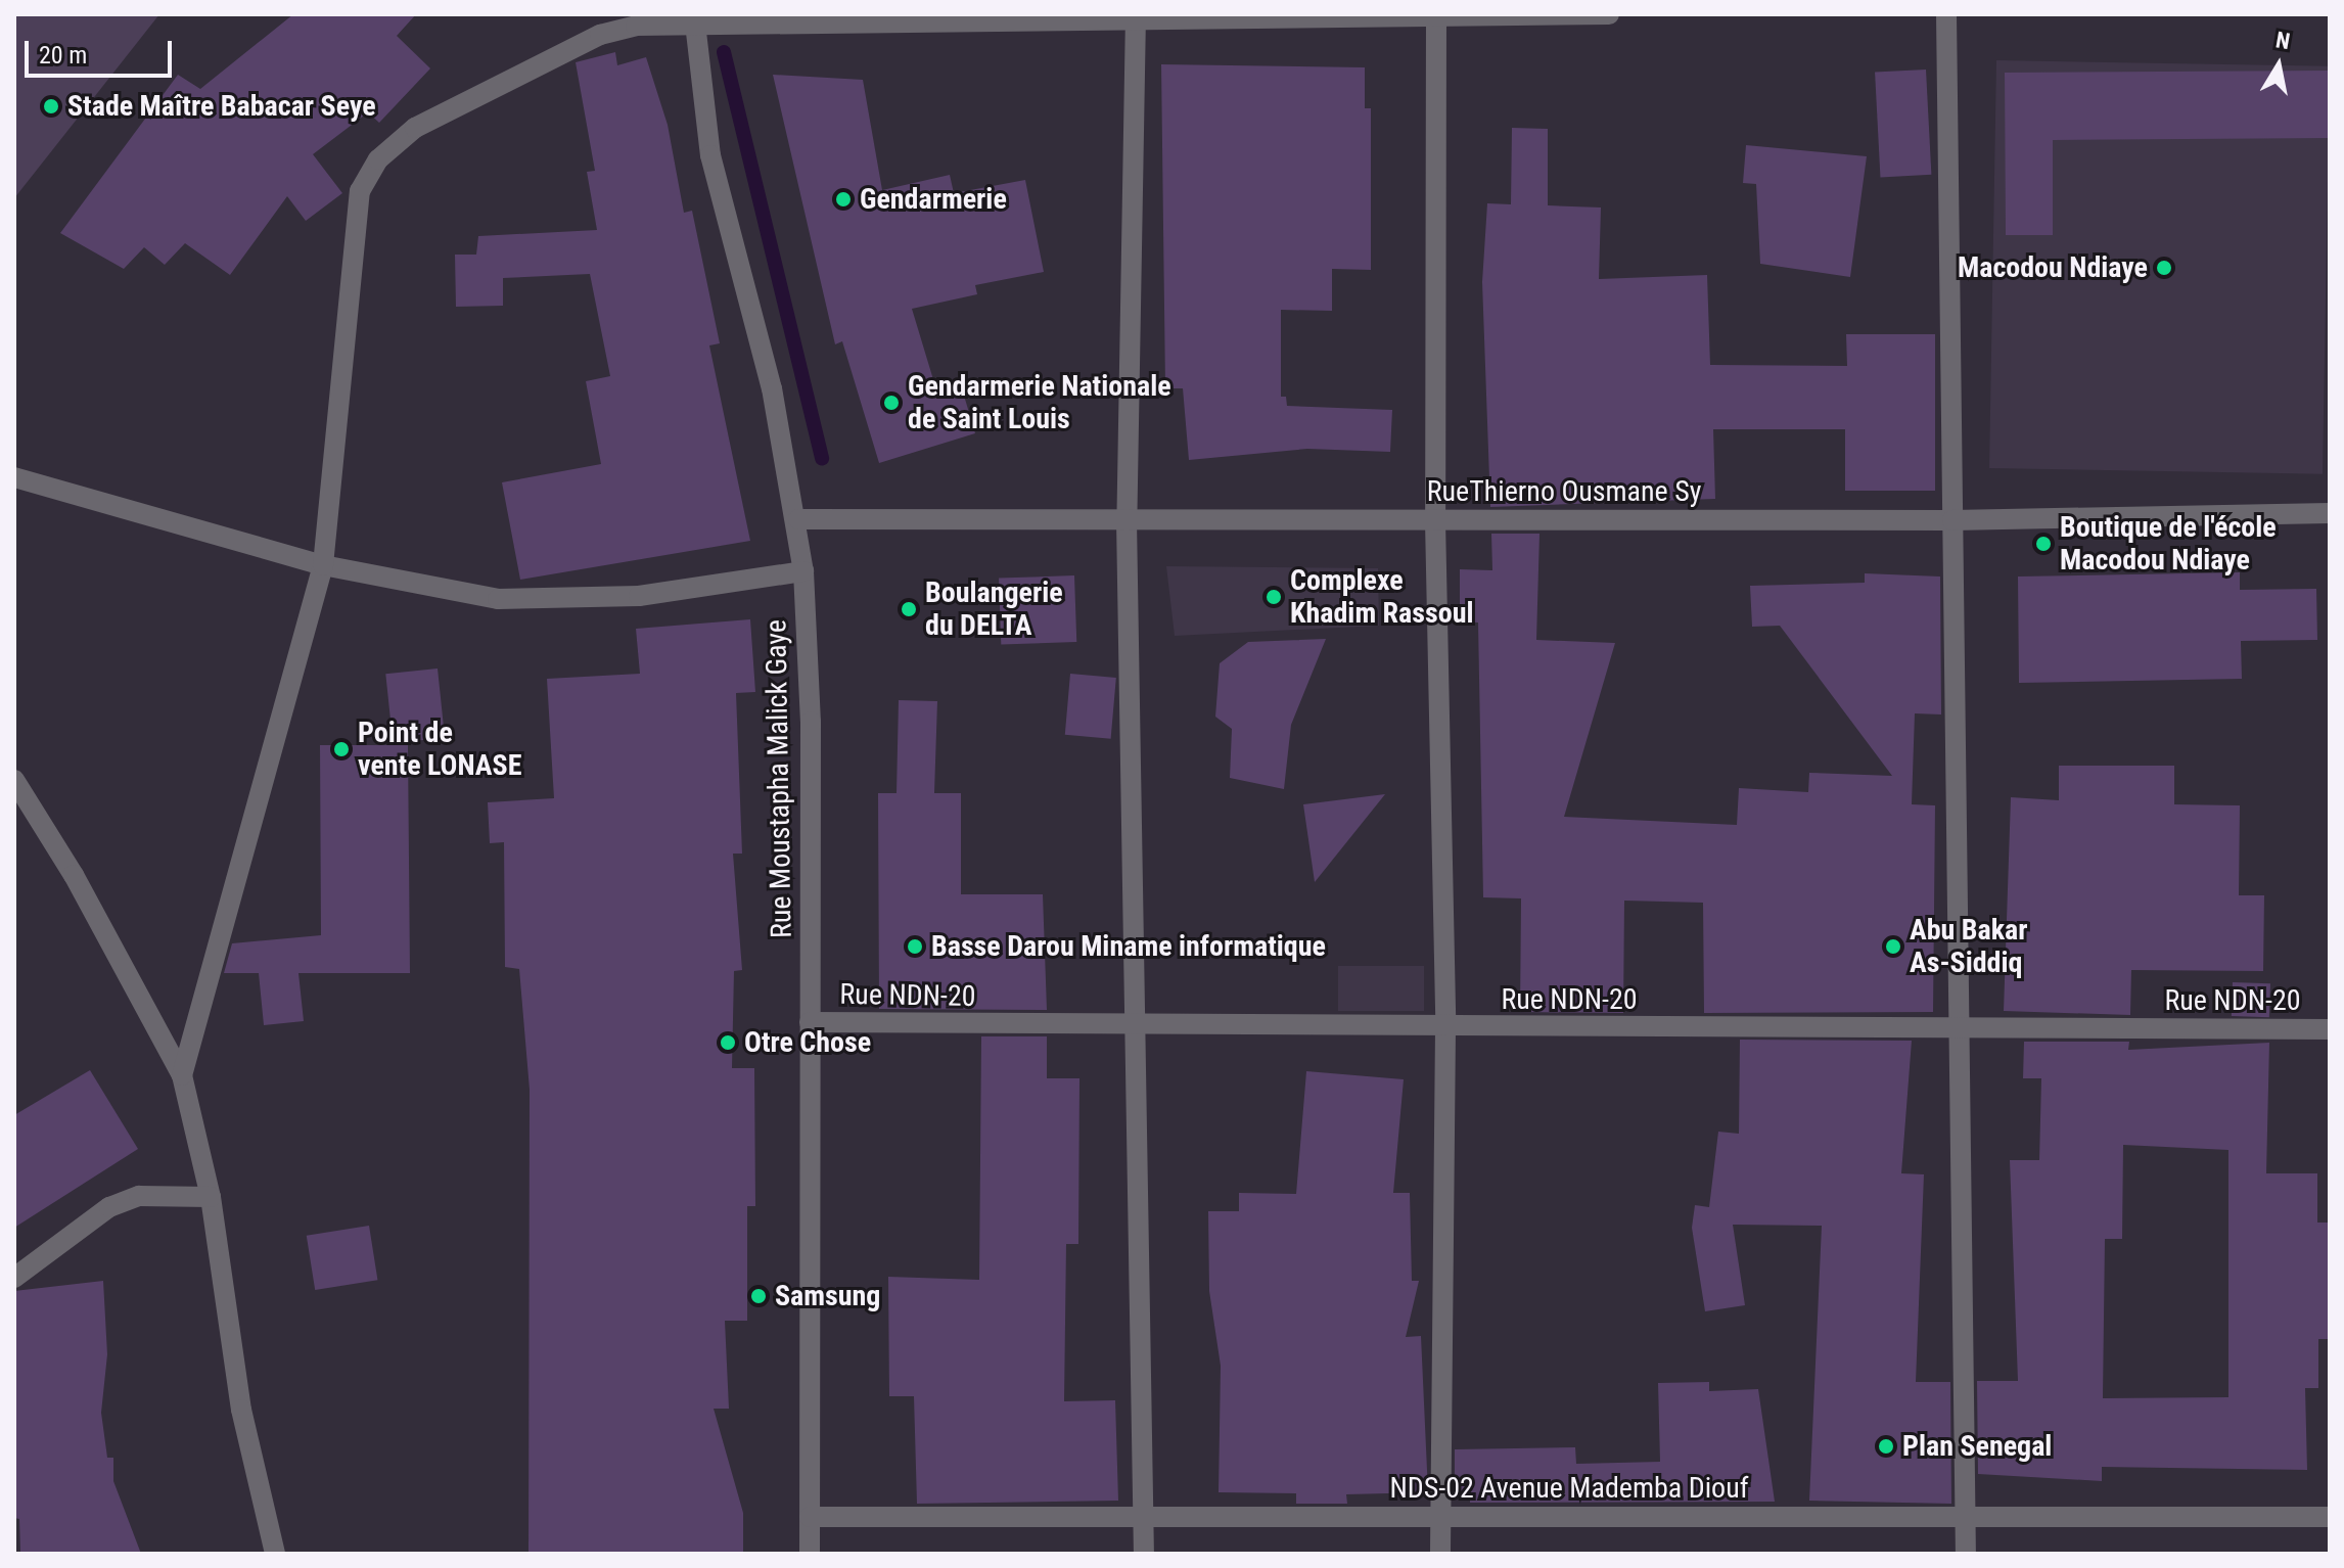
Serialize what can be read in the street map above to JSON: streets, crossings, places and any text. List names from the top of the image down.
{
  "streets": {
    "street": [
      "RueThierno Ousmane Sy",
      "Rue Moustapha Malick Gaye",
      "Rue NDN-20",
      "NDS-02 Avenue Mademba Diouf"
    ]
  },
  "crossings": [
    ["RueThierno Ousmane Sy", "Rue Moustapha Malick Gaye"],
    ["Rue Moustapha Malick Gaye", "Rue NDN-20"],
    ["Rue Moustapha Malick Gaye", "NDS-02 Avenue Mademba Diouf"]
  ],
  "places": [
    "Stade Maître Babacar Seye",
    "Gendarmerie",
    "Macodou Ndiaye",
    "Gendarmerie Nationale de Saint Louis",
    "Boutique de l'école Macodou Ndiaye",
    "Complexe Khadim Rassoul",
    "Boulangerie du DELTA",
    "Point de vente LONASE",
    "Basse Darou Miname informatique",
    "Abu Bakar As-Siddiq",
    "Otre Chose",
    "Samsung",
    "Plan Senegal"
  ],
  "scale_bar": "20 m",
  "north": "top"
}
